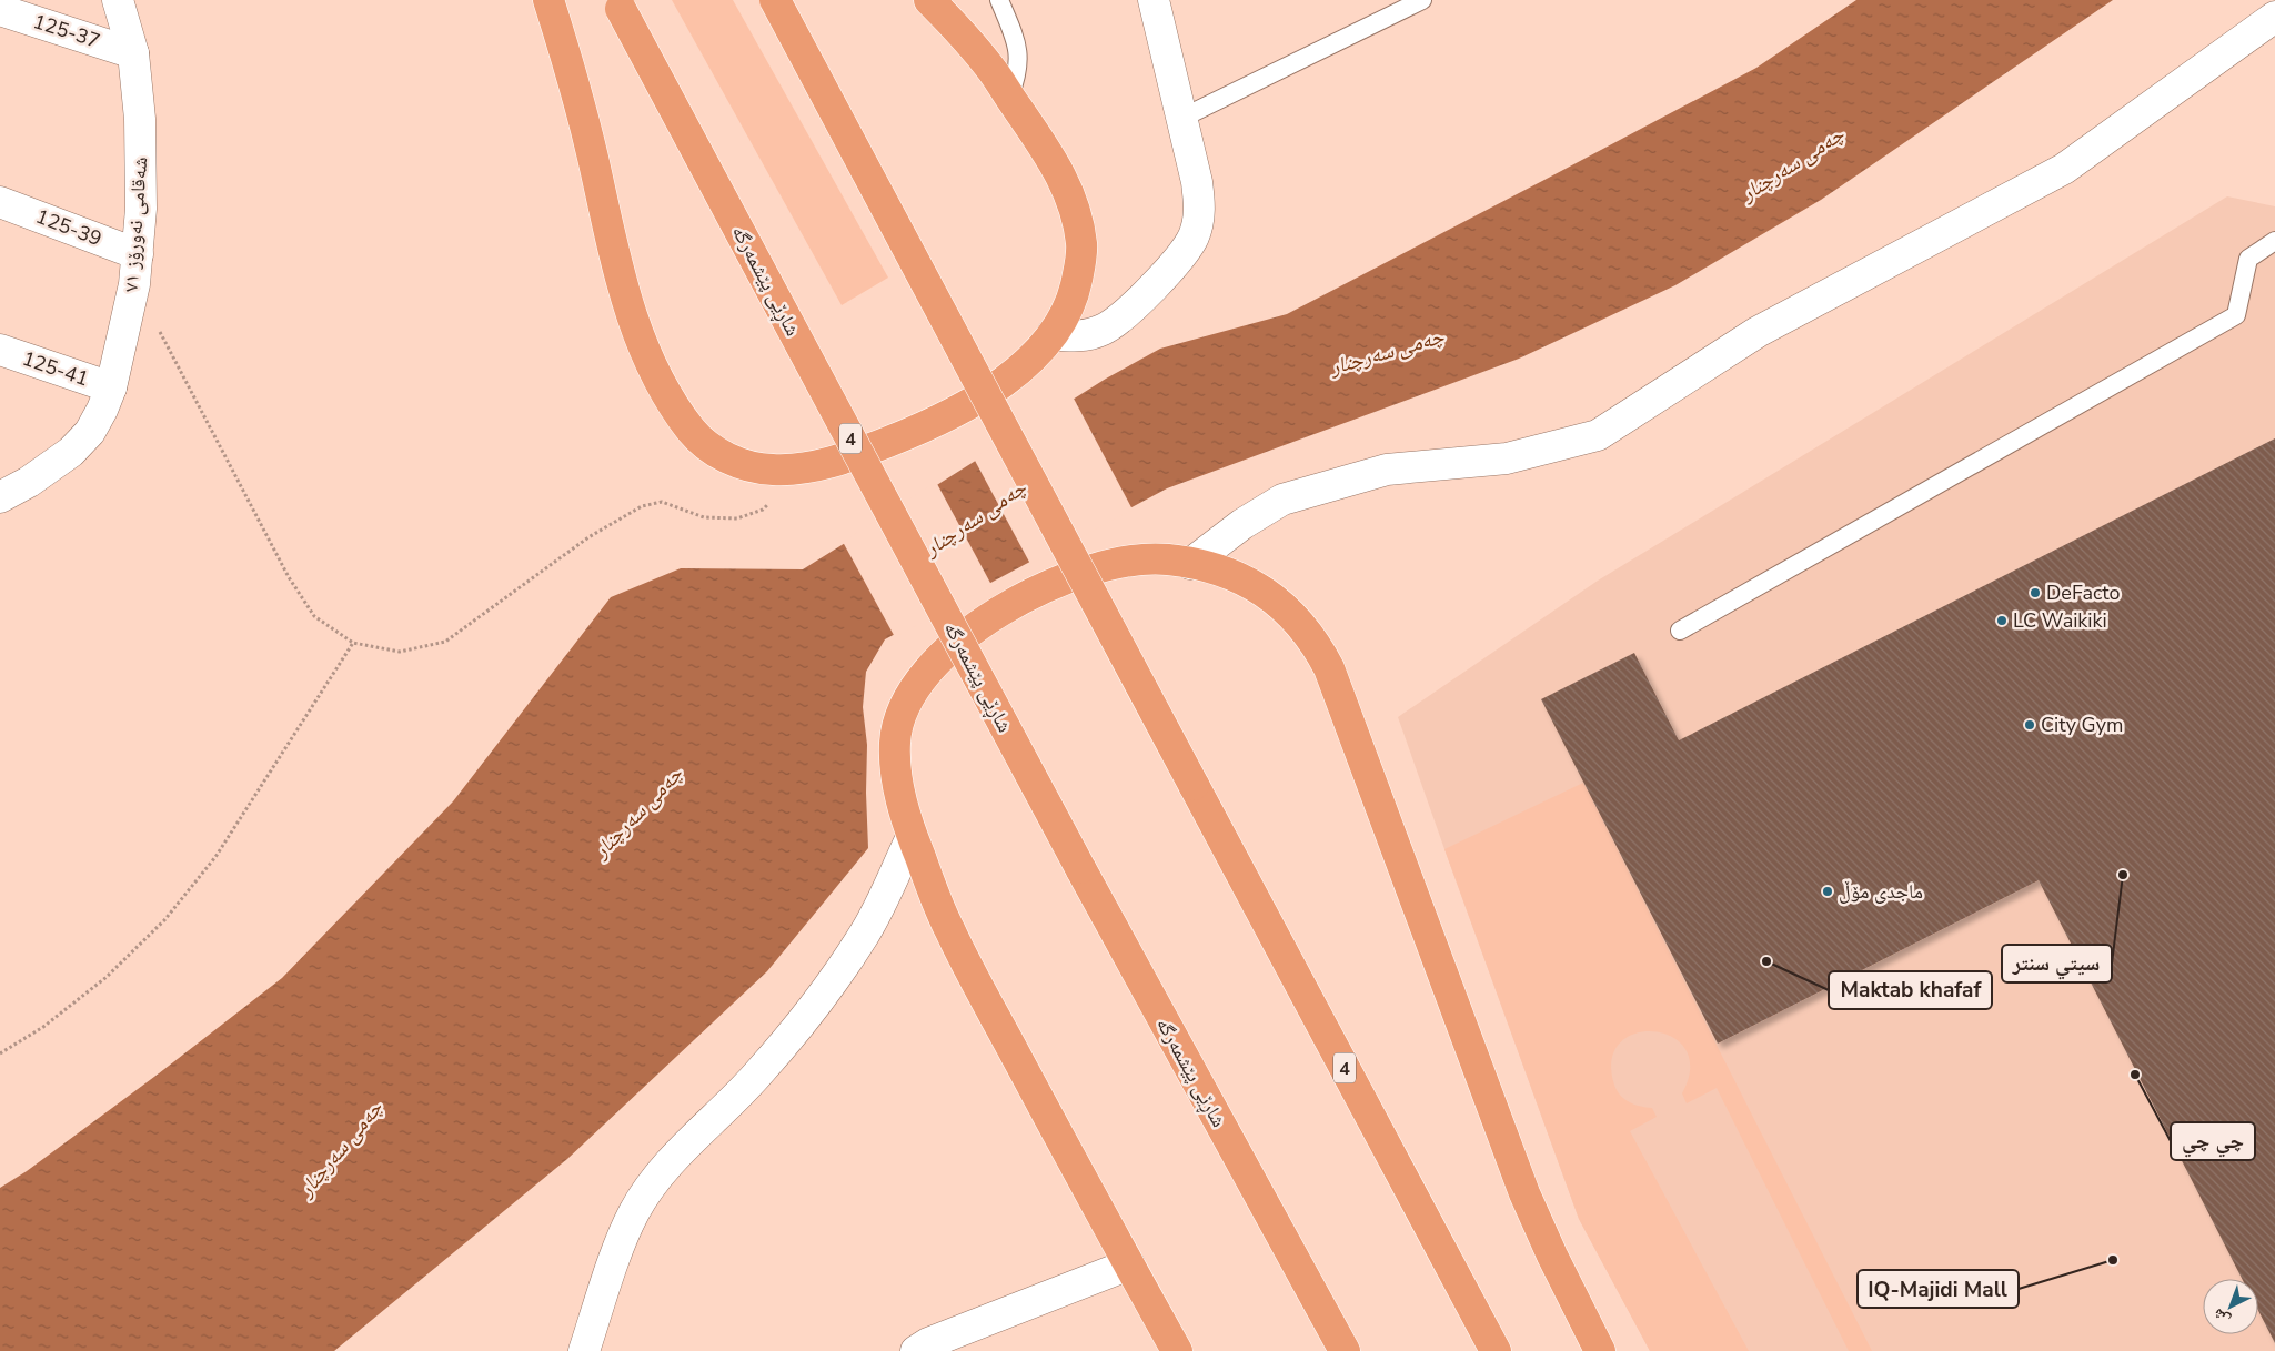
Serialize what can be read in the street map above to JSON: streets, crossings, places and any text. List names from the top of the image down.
{
  "streets": {
    "highway": ["شاڕێی پێشمەرگە", "4"],
    "street": [
      "125-37",
      "شەقامی نەورۆز ٧١",
      "125-39",
      "125-41"
    ]
  },
  "crossings": [
    ["125-37", "شەقامی نەورۆز ٧١"],
    ["شەقامی نەورۆز ٧١", "125-39"],
    ["شەقامی نەورۆز ٧١", "125-41"]
  ],
  "water": ["چەمی سەرچنار"],
  "places": [
    "DeFacto",
    "LC Waikiki",
    "City Gym",
    "سيتي سنتر",
    "ماجدی مۆڵ",
    "Maktab khafaf",
    "چي چي",
    "IQ-Majidi Mall"
  ],
  "north": "bottom left"
}
